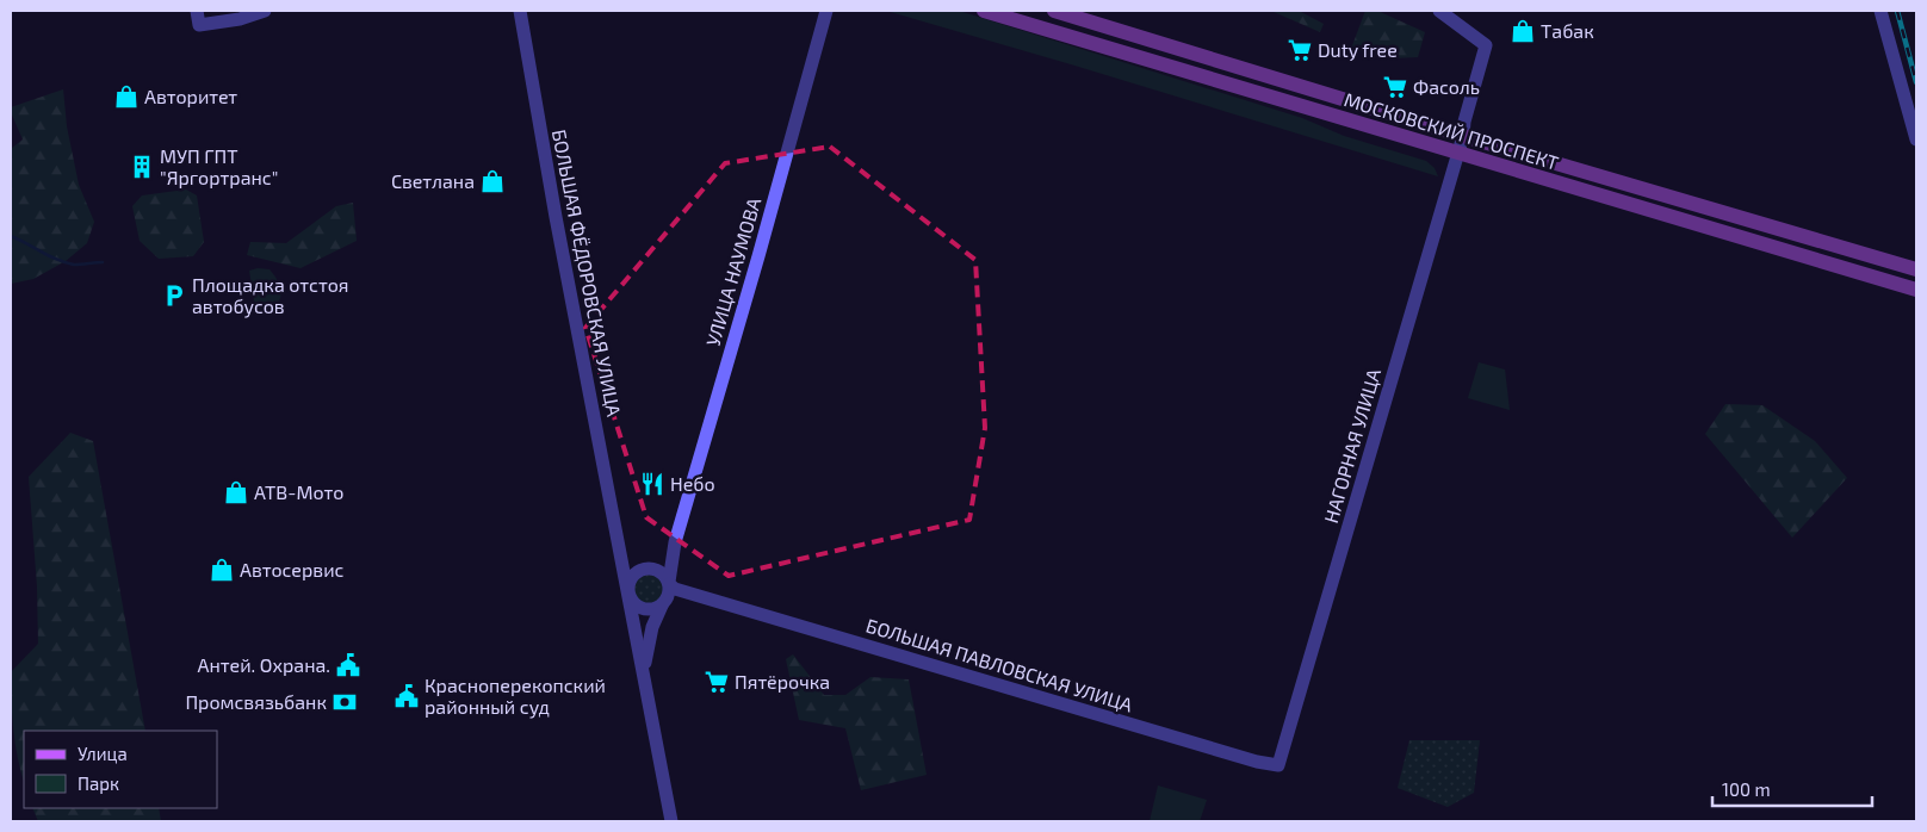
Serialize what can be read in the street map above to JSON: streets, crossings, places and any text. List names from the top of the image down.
{
  "streets": {
    "main road": [
      "МОСКОВСКИЙ ПРОСПЕКТ",
      "УЛИЦА НАУМОВА",
      "БОЛЬШАЯ ФЁДОРОВСКАЯ УЛИЦА",
      "НАГОРНАЯ УЛИЦА",
      "БОЛЬШАЯ ПАВЛОВСКАЯ УЛИЦА"
    ]
  },
  "crossings": [
    ["МОСКОВСКИЙ ПРОСПЕКТ", "НАГОРНАЯ УЛИЦА"],
    ["УЛИЦА НАУМОВА", "БОЛЬШАЯ ФЁДОРОВСКАЯ УЛИЦА"],
    ["УЛИЦА НАУМОВА", "БОЛЬШАЯ ПАВЛОВСКАЯ УЛИЦА"],
    ["БОЛЬШАЯ ФЁДОРОВСКАЯ УЛИЦА", "БОЛЬШАЯ ПАВЛОВСКАЯ УЛИЦА"],
    ["НАГОРНАЯ УЛИЦА", "БОЛЬШАЯ ПАВЛОВСКАЯ УЛИЦА"]
  ],
  "places": {
    "shop": [
      "Табак",
      "Авторитет",
      "Светлана",
      "АТВ-Мото",
      "Автосервис"
    ],
    "supermarket": ["Duty free", "Фасоль", "Пятёрочка"],
    "building": ["МУП ГПТ \"Яргортранс\""],
    "parking": ["Площадка отстоя автобусов"],
    "restaurant": ["Небо"],
    "public building": ["Антей. Охрана.", "Красноперекопский районный суд"],
    "bank": ["Промсвязьбанк"]
  },
  "legend": ["Улица", "Парк"],
  "scale_bar": "100 m"
}
